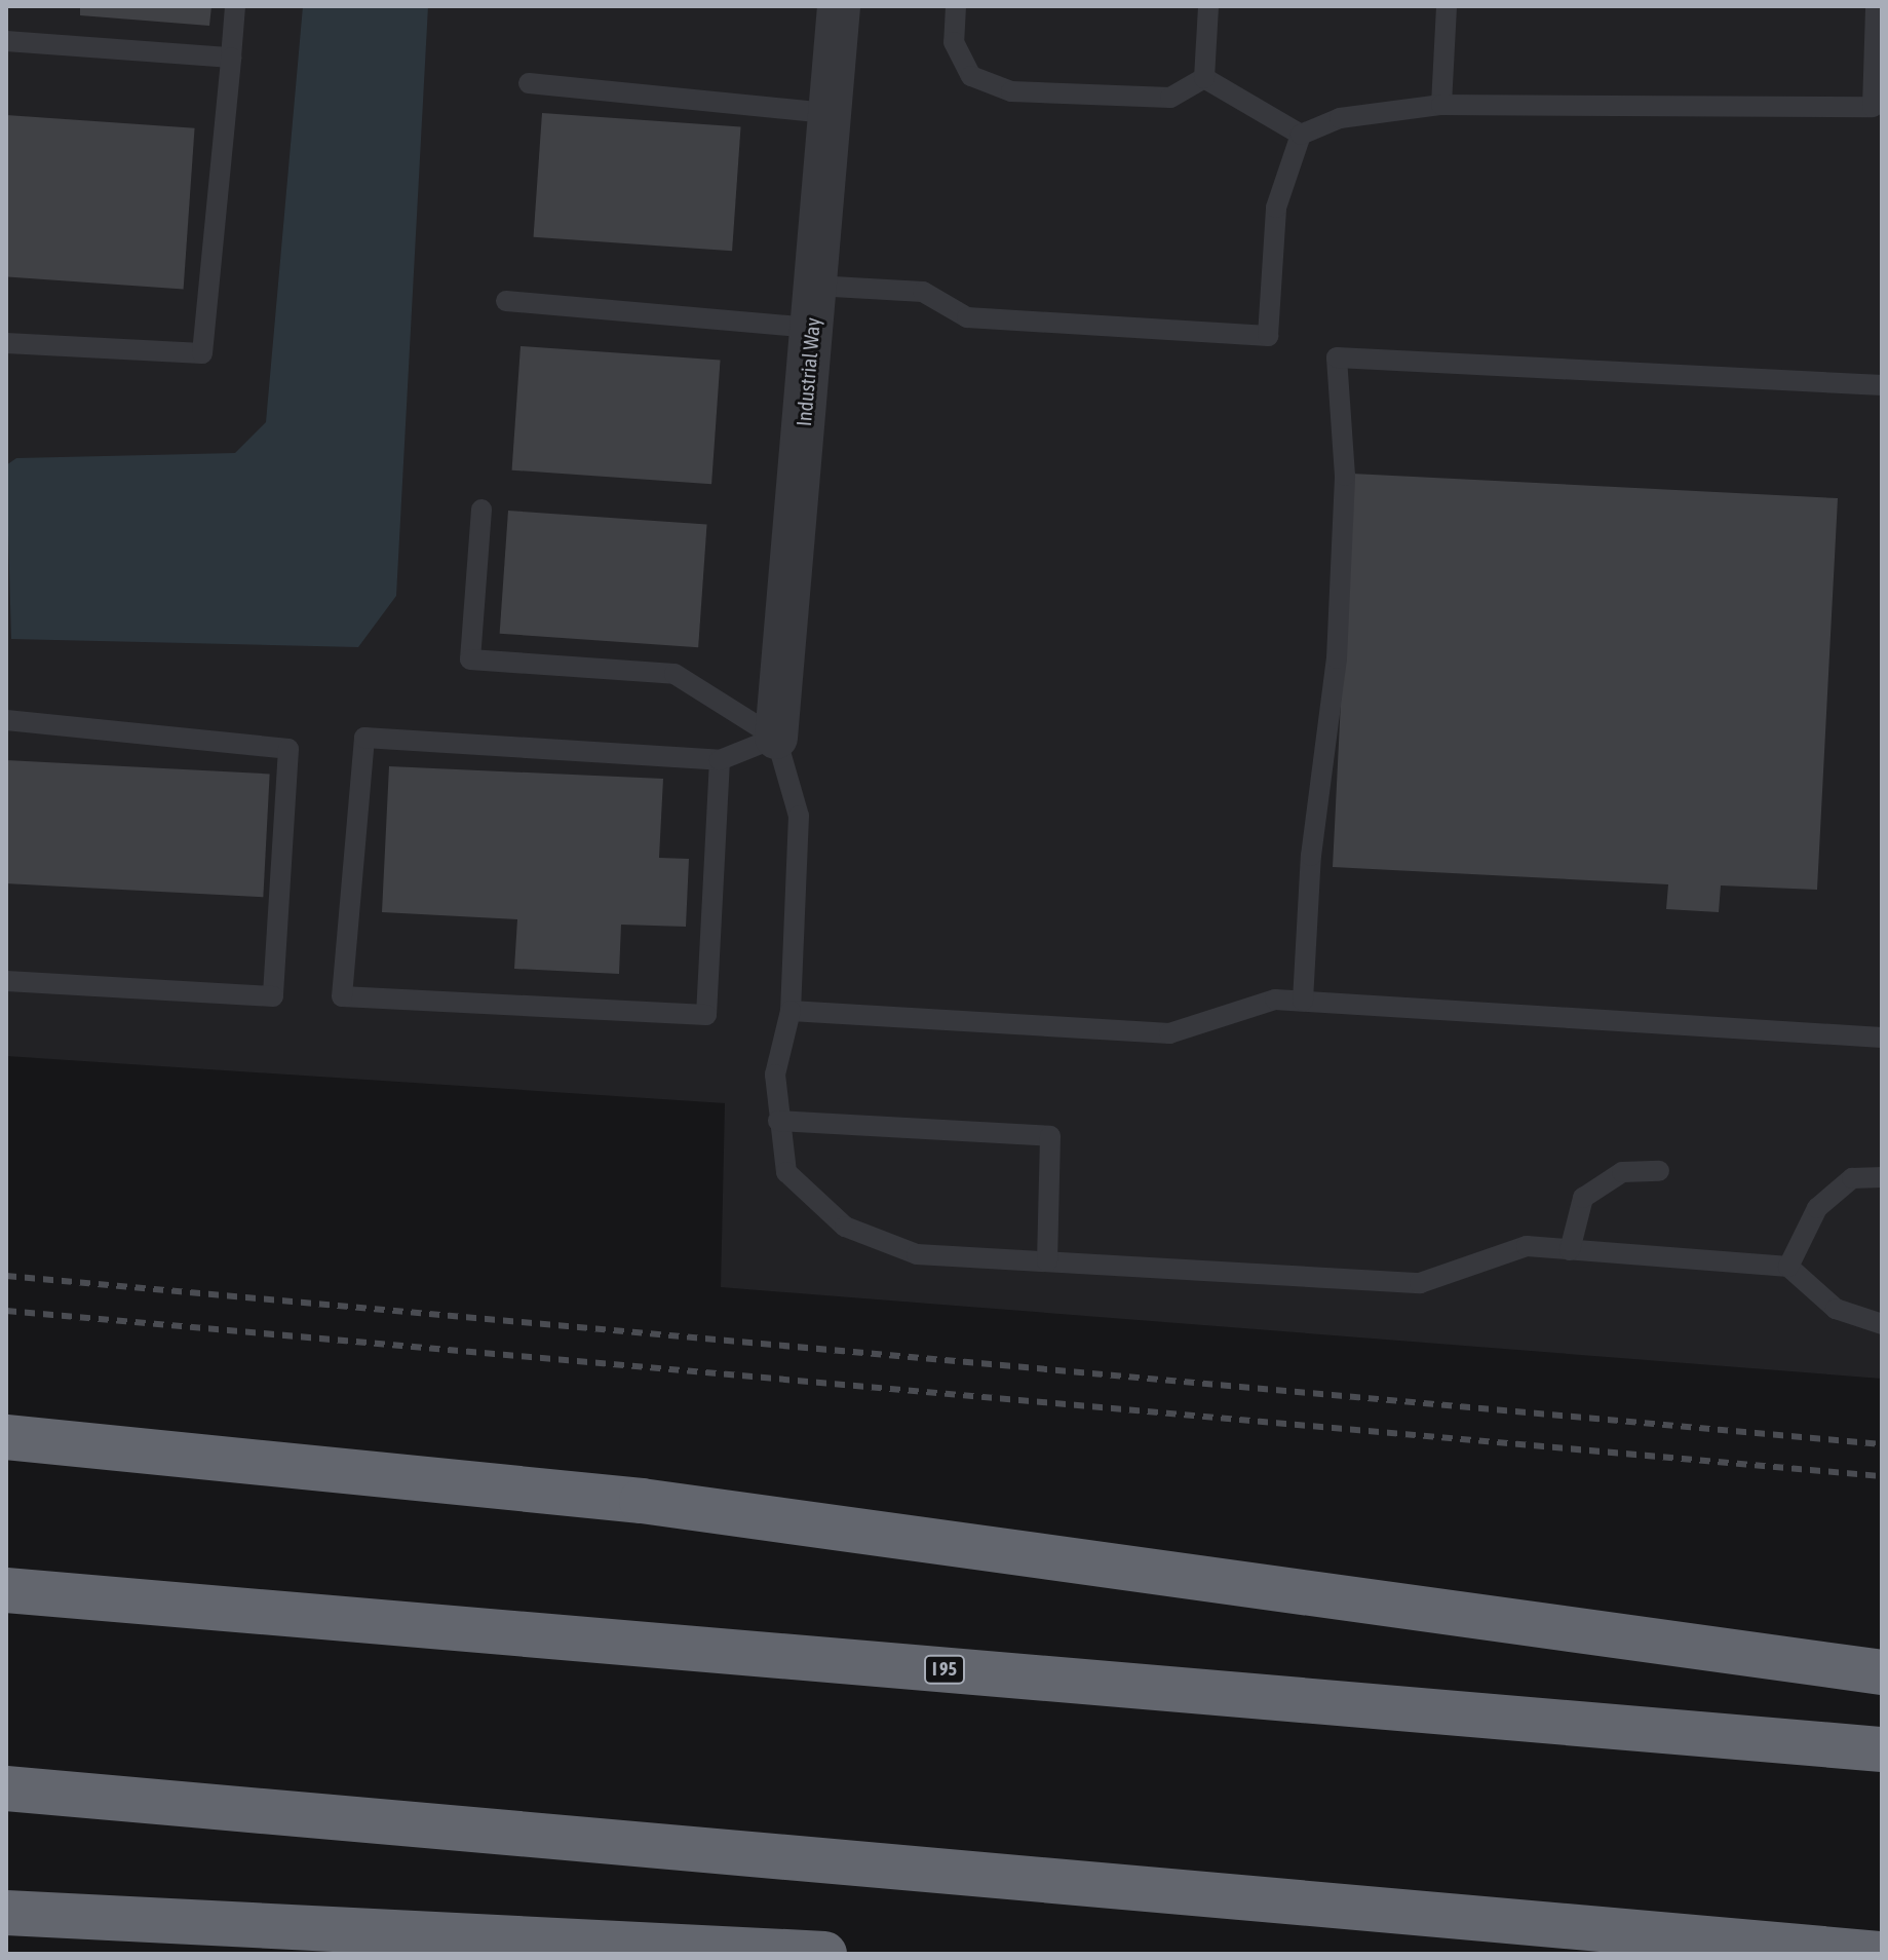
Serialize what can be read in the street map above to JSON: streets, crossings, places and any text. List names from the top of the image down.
{
  "streets": {
    "highway": ["I 95"],
    "street": ["Industrial Way"]
  }
}
